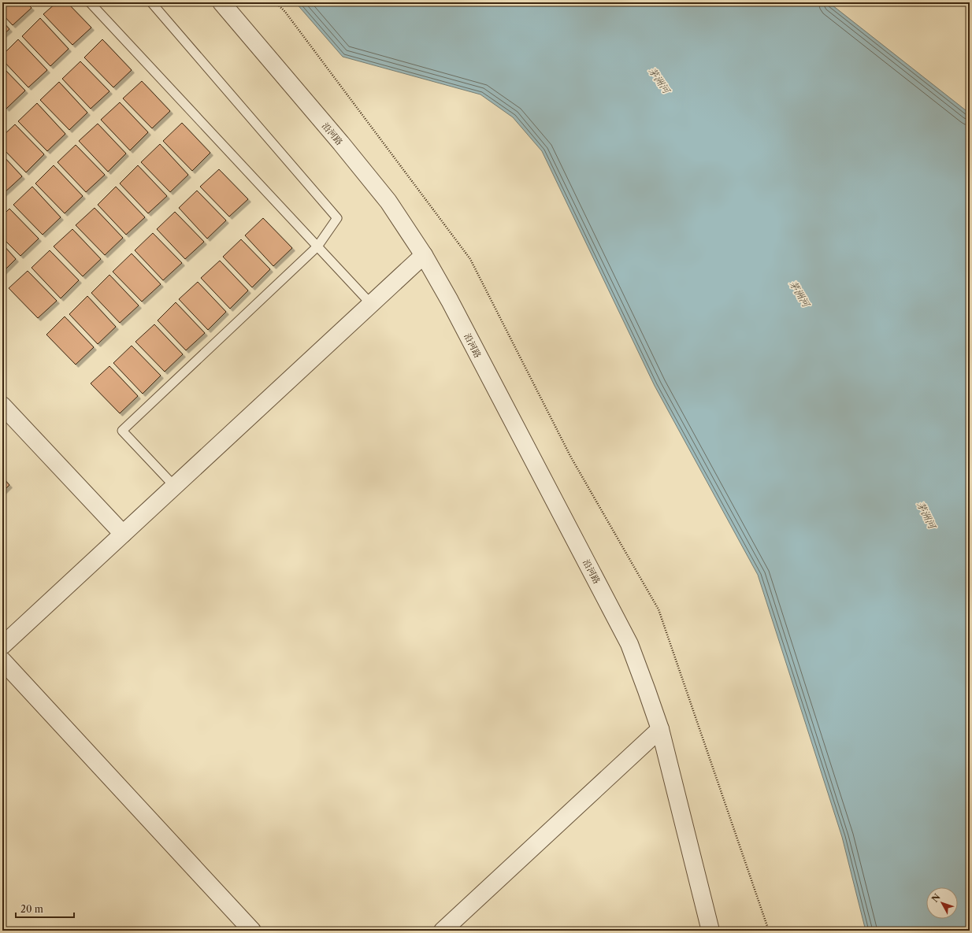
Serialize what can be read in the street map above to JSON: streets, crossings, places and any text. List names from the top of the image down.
{
  "streets": {
    "street": ["沿河路"]
  },
  "water": ["茅洲河"],
  "scale_bar": "20 m",
  "north": "top left"
}
